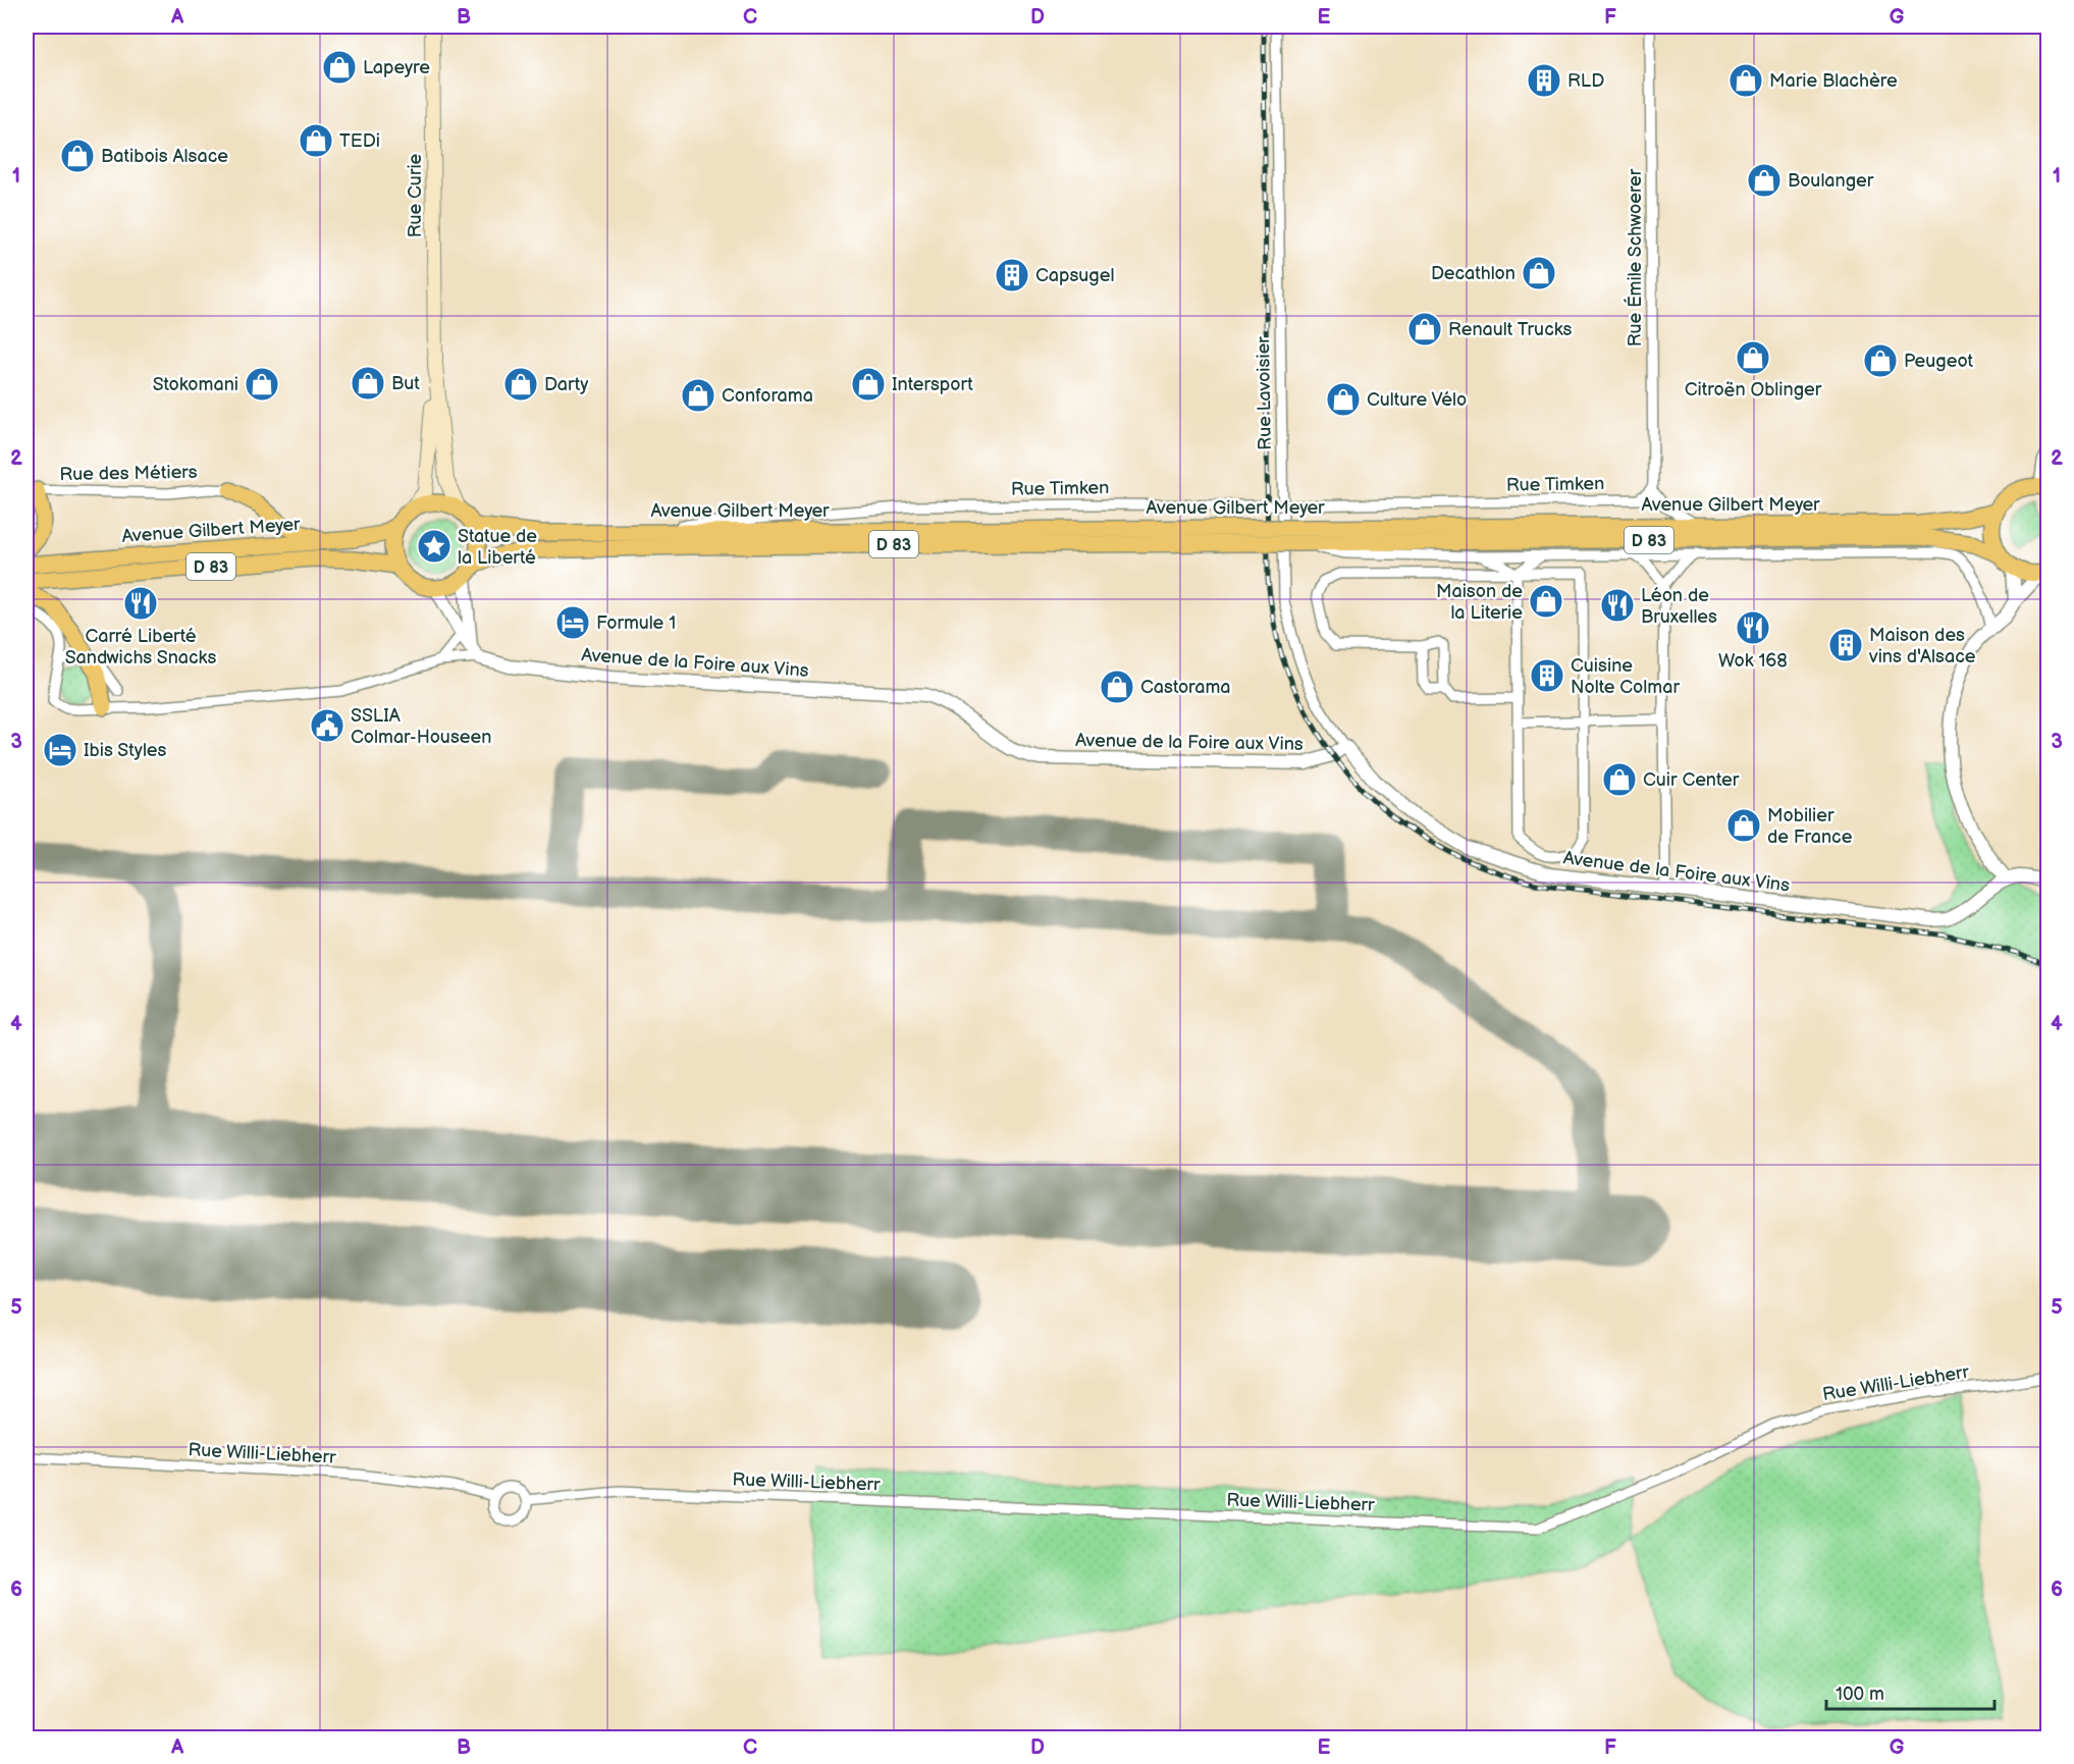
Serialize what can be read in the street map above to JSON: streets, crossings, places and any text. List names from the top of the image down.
{
  "streets": {
    "main road": ["Rue Curie", "Avenue Gilbert Meyer", "D 83"],
    "street": [
      "Rue Émile Schwoerer",
      "Rue Lavoisier",
      "Rue des Métiers",
      "Rue Timken",
      "Avenue de la Foire aux Vins",
      "Rue Willi-Liebherr"
    ]
  },
  "crossings": [
    ["Rue Curie", "Avenue Gilbert Meyer"],
    ["Rue Émile Schwoerer", "Rue Timken"],
    ["Rue Lavoisier", "Avenue de la Foire aux Vins"],
    ["Rue Timken", "Avenue Gilbert Meyer"]
  ],
  "places": {
    "shop": [
      "Lapeyre",
      "Marie Blachère",
      "TEDi",
      "Batibois Alsace",
      "Boulanger",
      "Decathlon",
      "Renault Trucks",
      "Citroën Oblinger",
      "Peugeot",
      "But",
      "Stokomani",
      "Darty",
      "Intersport",
      "Conforama",
      "Culture Vélo",
      "Maison de la Literie",
      "Castorama",
      "Cuir Center",
      "Mobilier de France"
    ],
    "building": [
      "RLD",
      "Capsugel",
      "Maison des vins d'Alsace",
      "Cuisine Nolte Colmar"
    ],
    "place": ["Statue de la Liberté"],
    "restaurant": ["Carré Liberté Sandwichs Snacks", "Léon de Bruxelles", "Wok 168"],
    "hotel": ["Formule 1", "Ibis Styles"],
    "public building": ["SSLIA Colmar-Houseen"]
  },
  "scale_bar": "100 m",
  "grid": {
    "columns": [
      "A",
      "B",
      "C",
      "D",
      "E",
      "F",
      "G"
    ],
    "rows": [
      "1",
      "2",
      "3",
      "4",
      "5",
      "6"
    ]
  }
}
